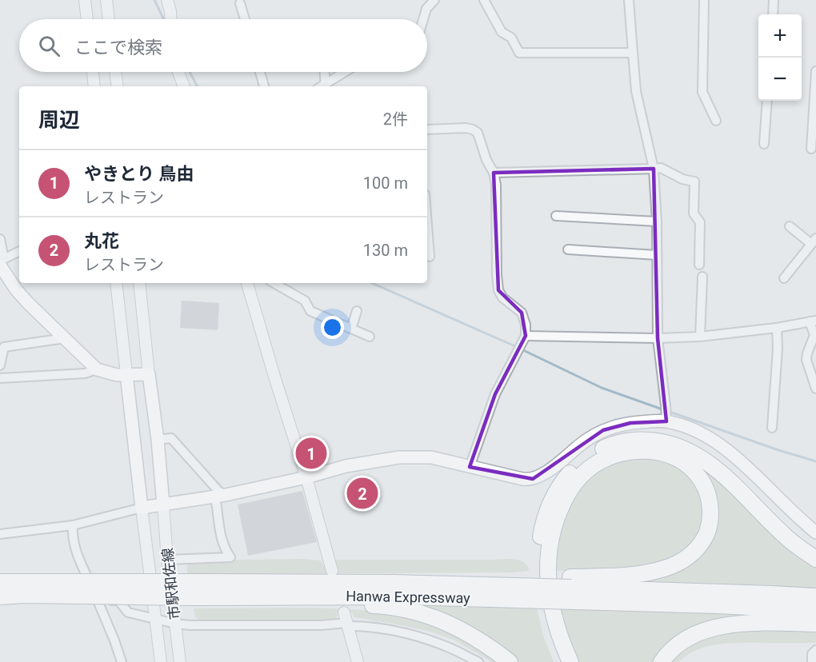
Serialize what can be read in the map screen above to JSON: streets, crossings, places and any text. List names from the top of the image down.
{
  "streets": {
    "highway": ["Hanwa Expressway"],
    "street": ["市駅和佐線"]
  },
  "page": {
    "map_buttons": ["+", "−"],
    "search": "ここで検索",
    "heading": ["周辺", "2件"],
    "list": [
      {
        "mark": "1",
        "name": "やきとり 鳥由",
        "note": "レストラン",
        "value": "100 m"
      },
      {
        "mark": "2",
        "name": "丸花",
        "note": "レストラン",
        "value": "130 m"
      }
    ],
    "pins": ["1", "2"]
  }
}
